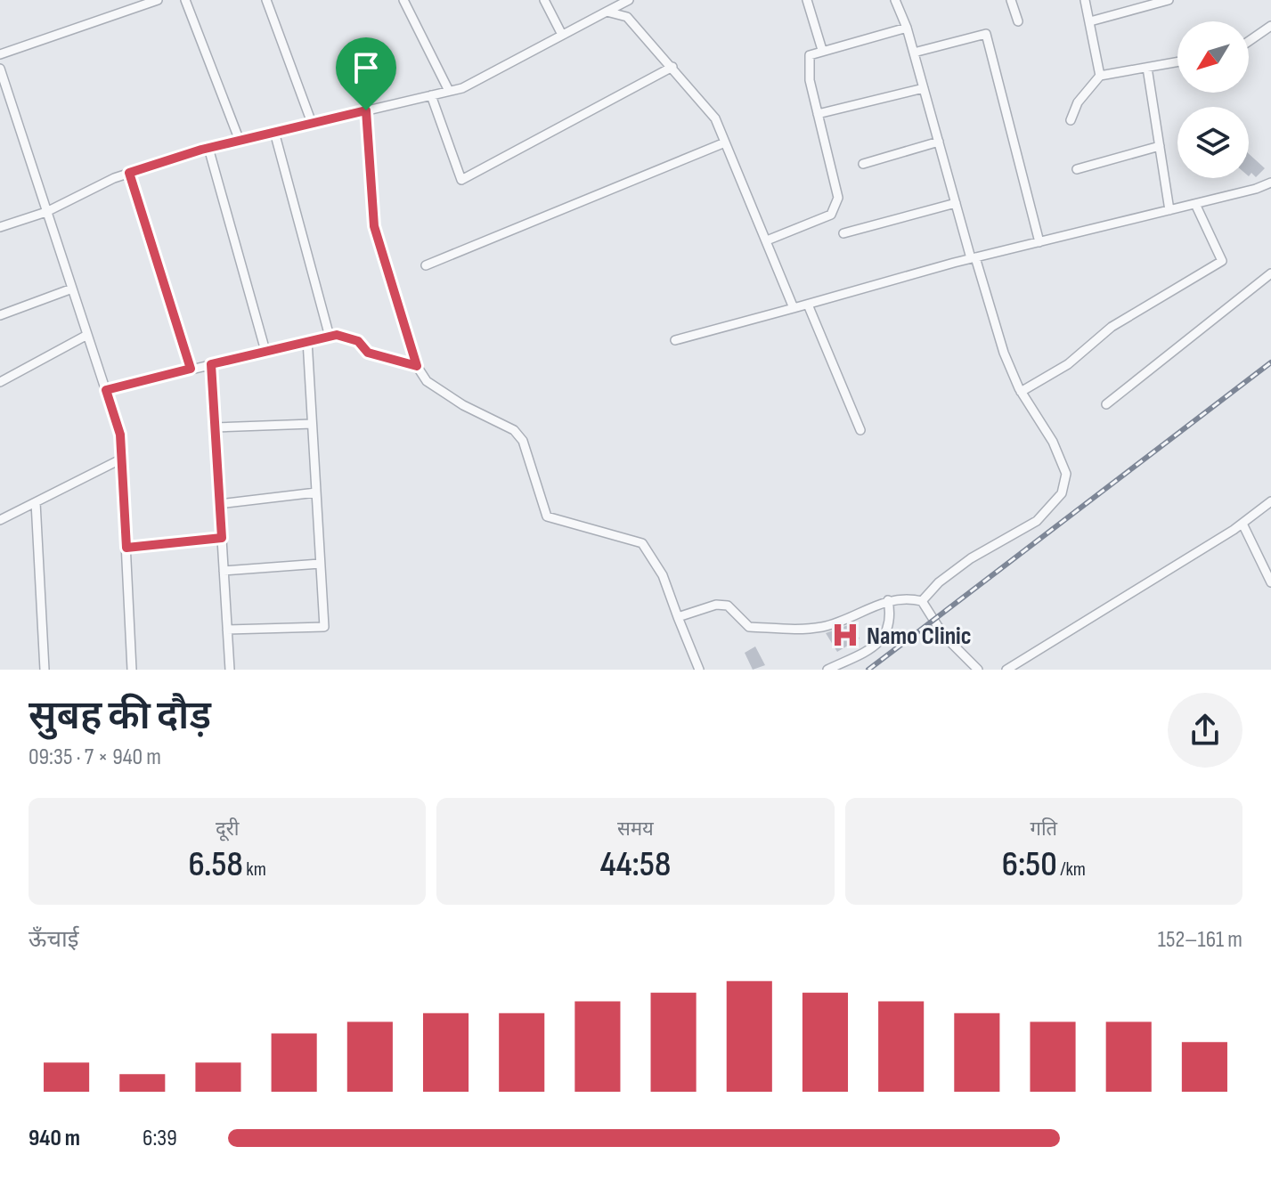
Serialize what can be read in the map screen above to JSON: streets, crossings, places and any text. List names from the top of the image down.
{
  "places": {
    "hospital": ["Namo Clinic"]
  },
  "north": "bottom left",
  "page": {
    "heading": ["सुबह की दौड़", "09:35 · 7 × 940 m"],
    "stats": [
      ["दूरी", "6.58 km"],
      ["समय", "44:58"],
      ["गति", "6:50 /km"]
    ],
    "chart": ["ऊँचाई", "152–161 m"],
    "list": [
      {
        "name": "940 m",
        "note": "6:39"
      }
    ]
  }
}
